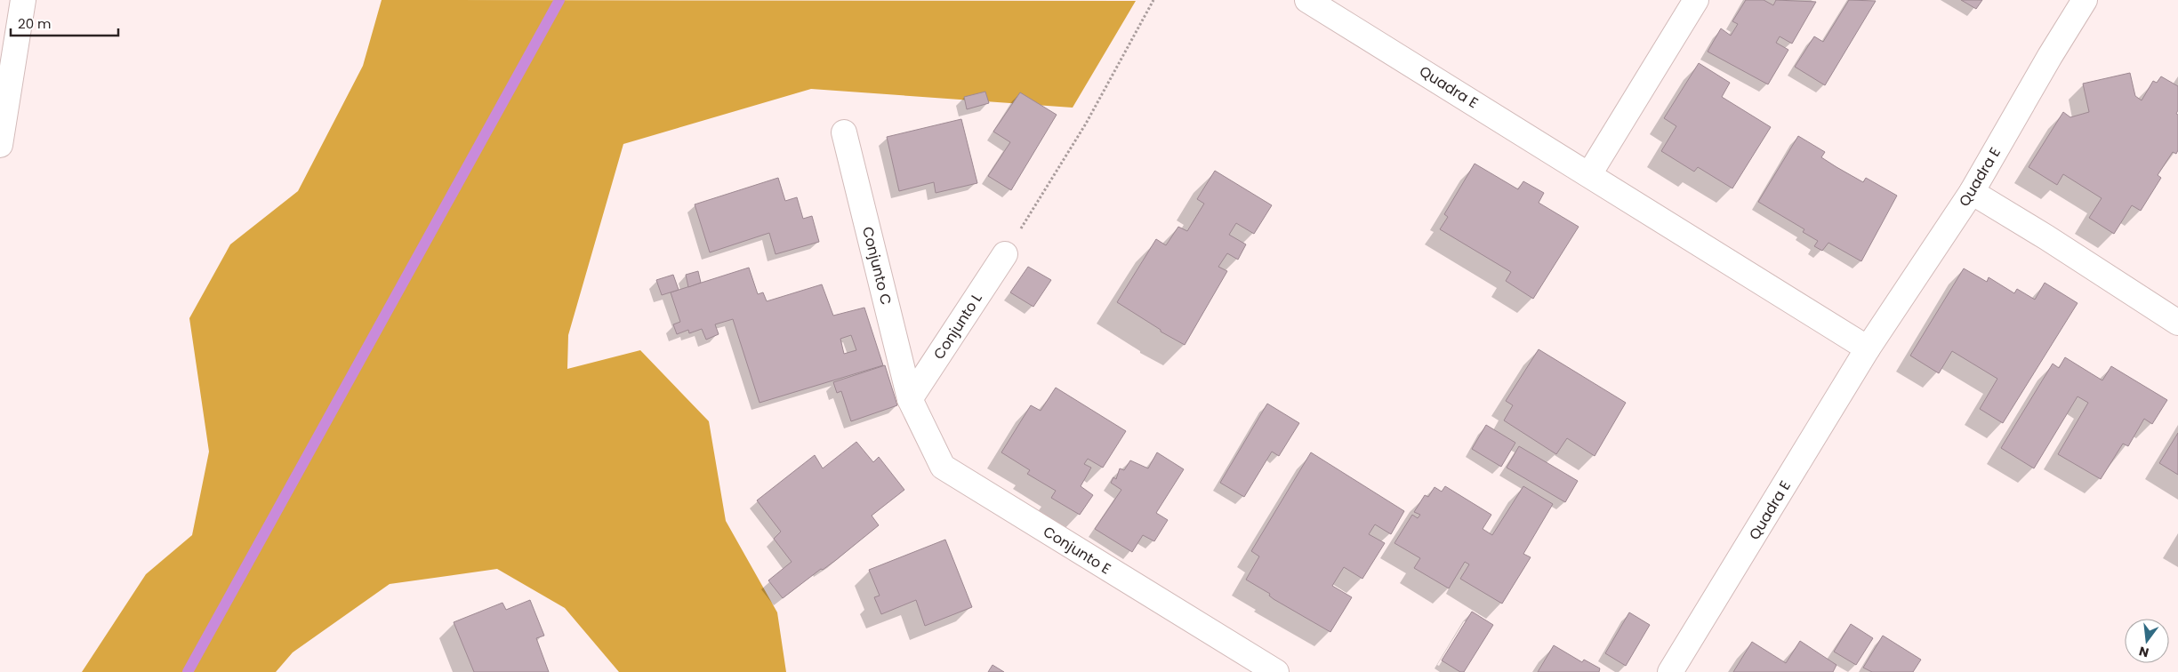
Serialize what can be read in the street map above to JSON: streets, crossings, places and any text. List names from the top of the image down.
{
  "streets": {
    "street": [
      "Quadra E",
      "Conjunto C",
      "Conjunto L",
      "Conjunto E"
    ]
  },
  "crossings": [
    ["Conjunto C", "Conjunto L"],
    ["Conjunto C", "Conjunto E"],
    ["Conjunto L", "Conjunto E"]
  ],
  "scale_bar": "20 m",
  "north": "bottom"
}
